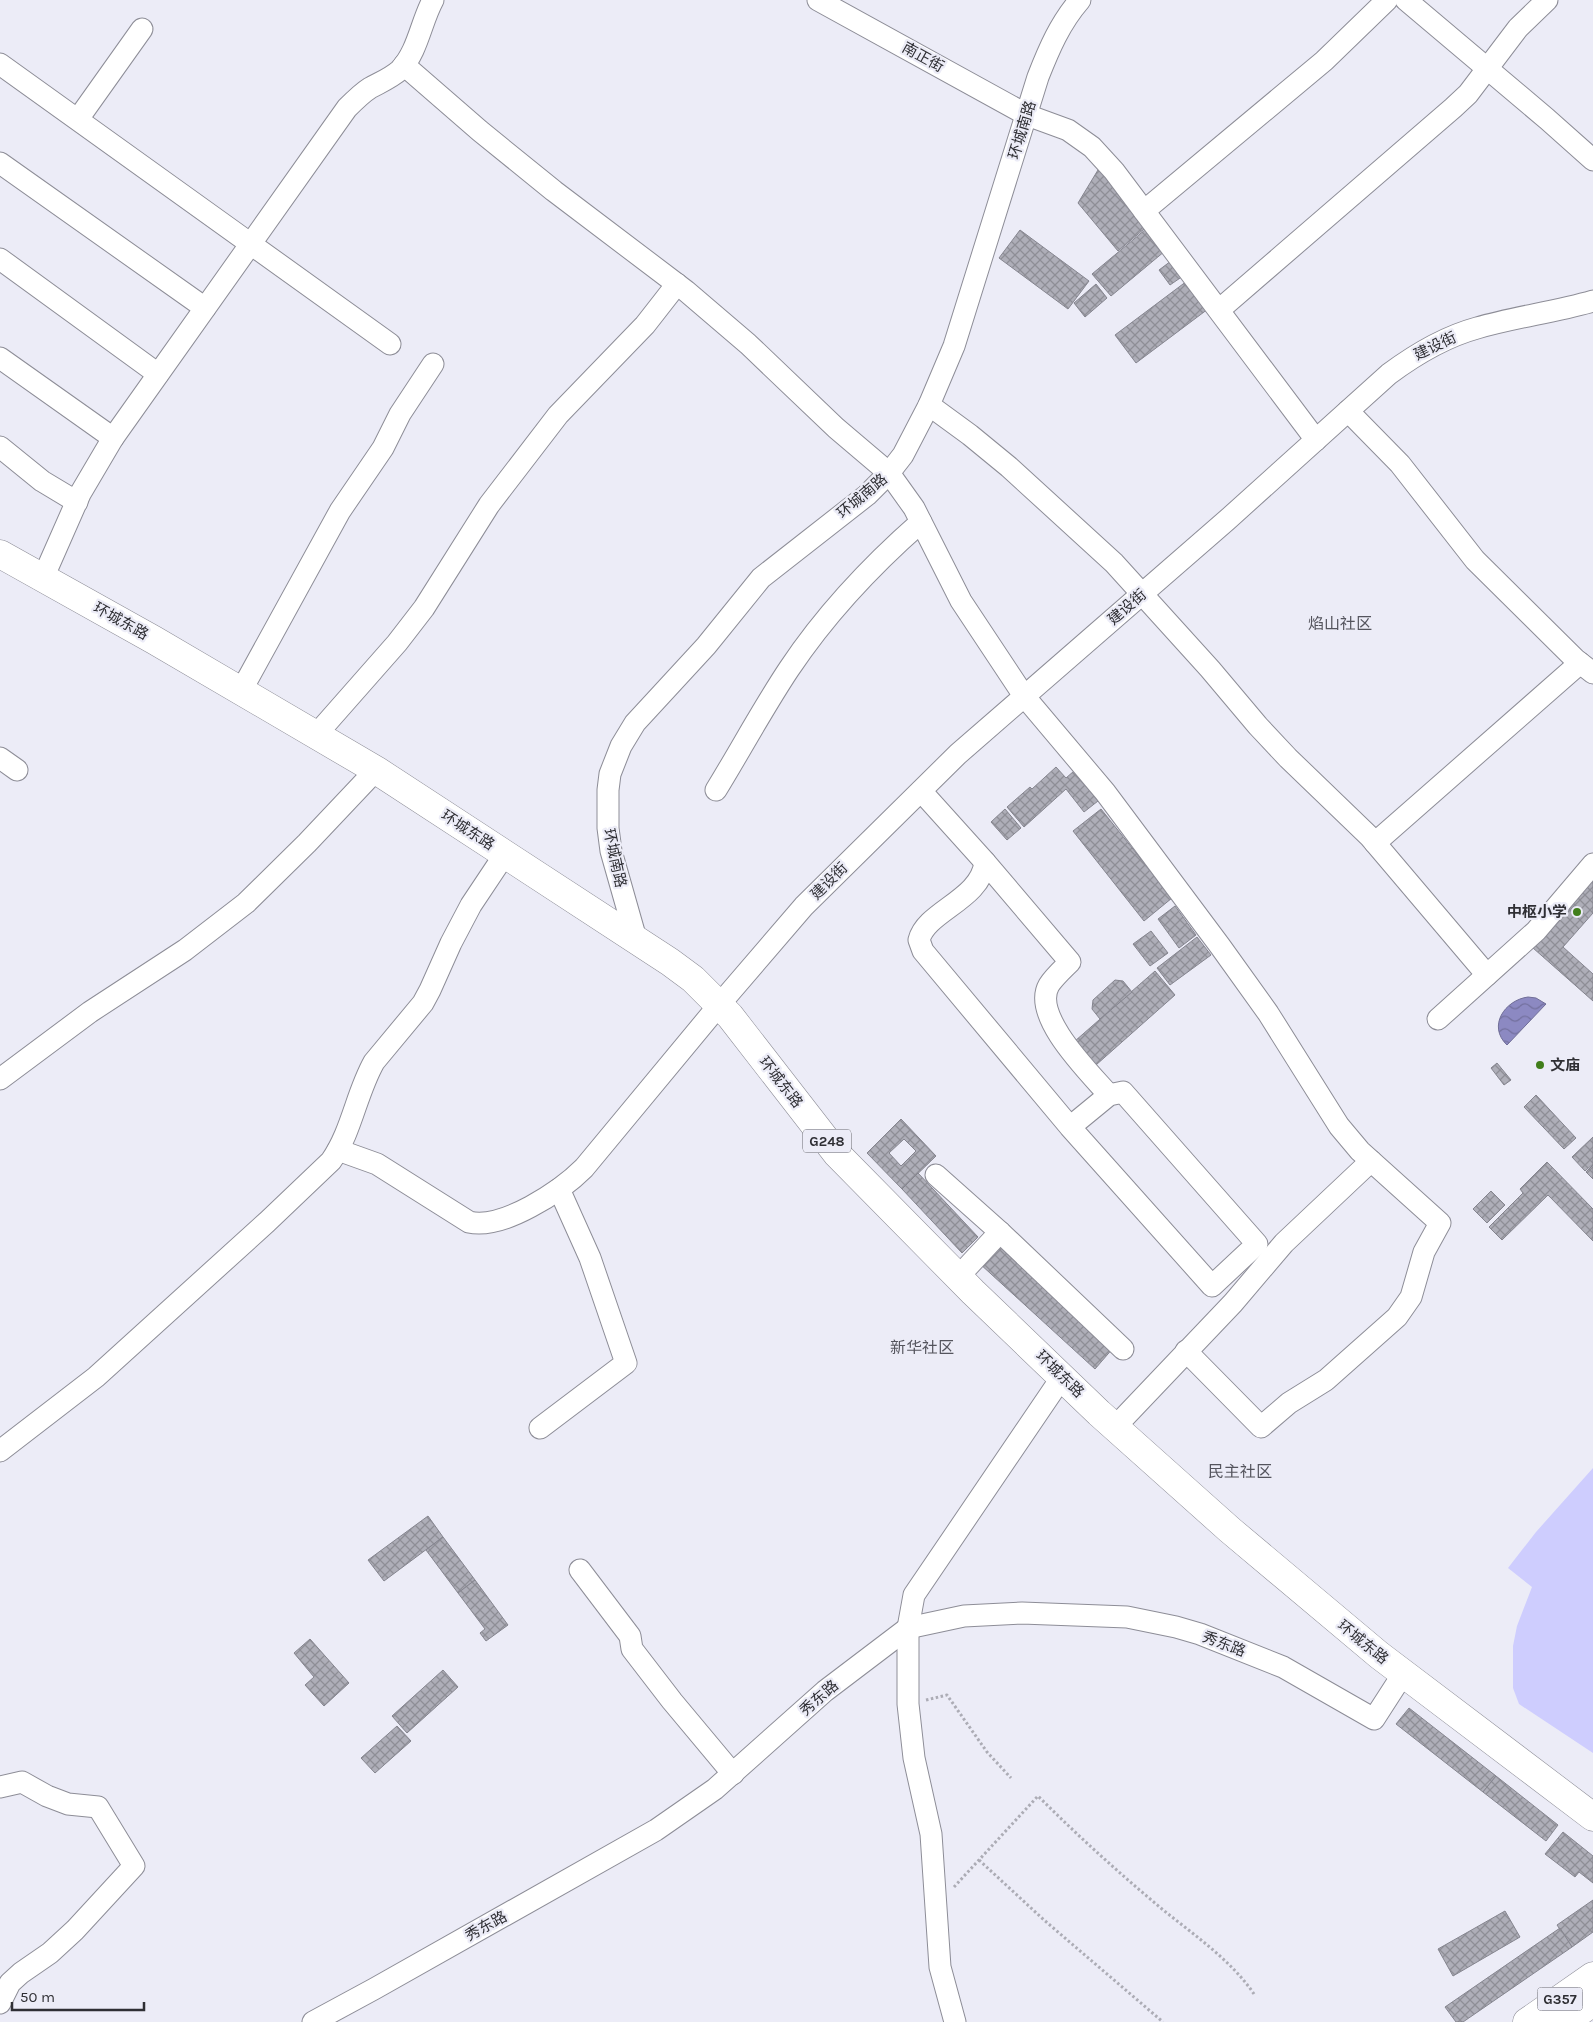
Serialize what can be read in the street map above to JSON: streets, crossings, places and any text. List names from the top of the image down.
{
  "streets": {
    "highway": ["环城东路", "G248", "G357"],
    "street": [
      "南正街",
      "环城南路",
      "建设街",
      "秀东路"
    ]
  },
  "crossings": [
    ["南正街", "环城南路"],
    ["南正街", "建设街"],
    ["环城南路", "环城东路"],
    ["建设街", "环城东路"],
    ["环城东路", "秀东路"]
  ],
  "districts": ["焰山社区", "新华社区", "民主社区"],
  "places": ["中枢小学", "文庙"],
  "scale_bar": "50 m"
}
